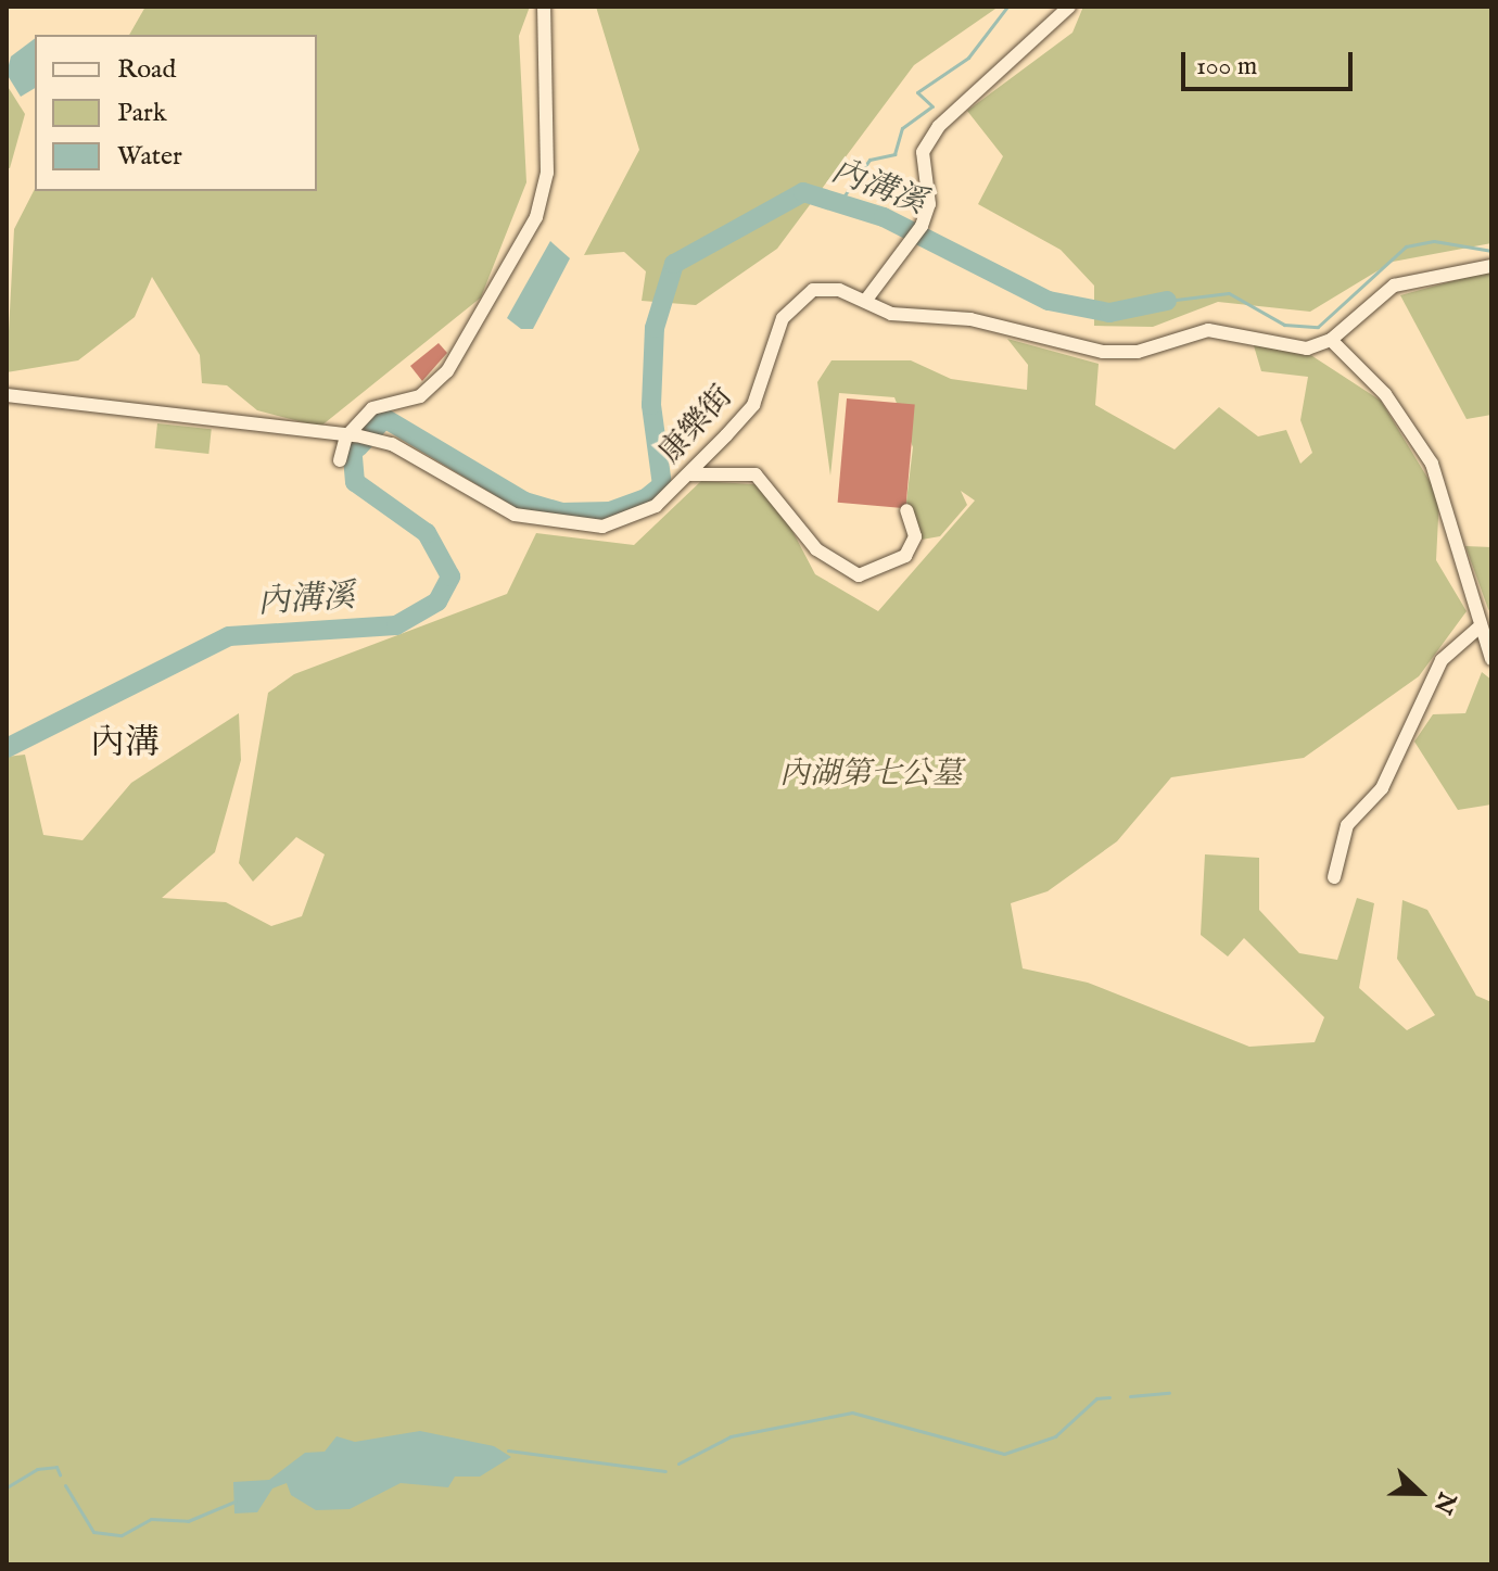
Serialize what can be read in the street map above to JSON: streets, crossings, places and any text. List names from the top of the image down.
{
  "streets": {
    "street": ["康樂街"]
  },
  "districts": ["內溝"],
  "water": ["內溝溪"],
  "parks": ["內湖第七公墓"],
  "legend": ["Road", "Park", "Water"],
  "scale_bar": "100 m",
  "north": "right"
}
